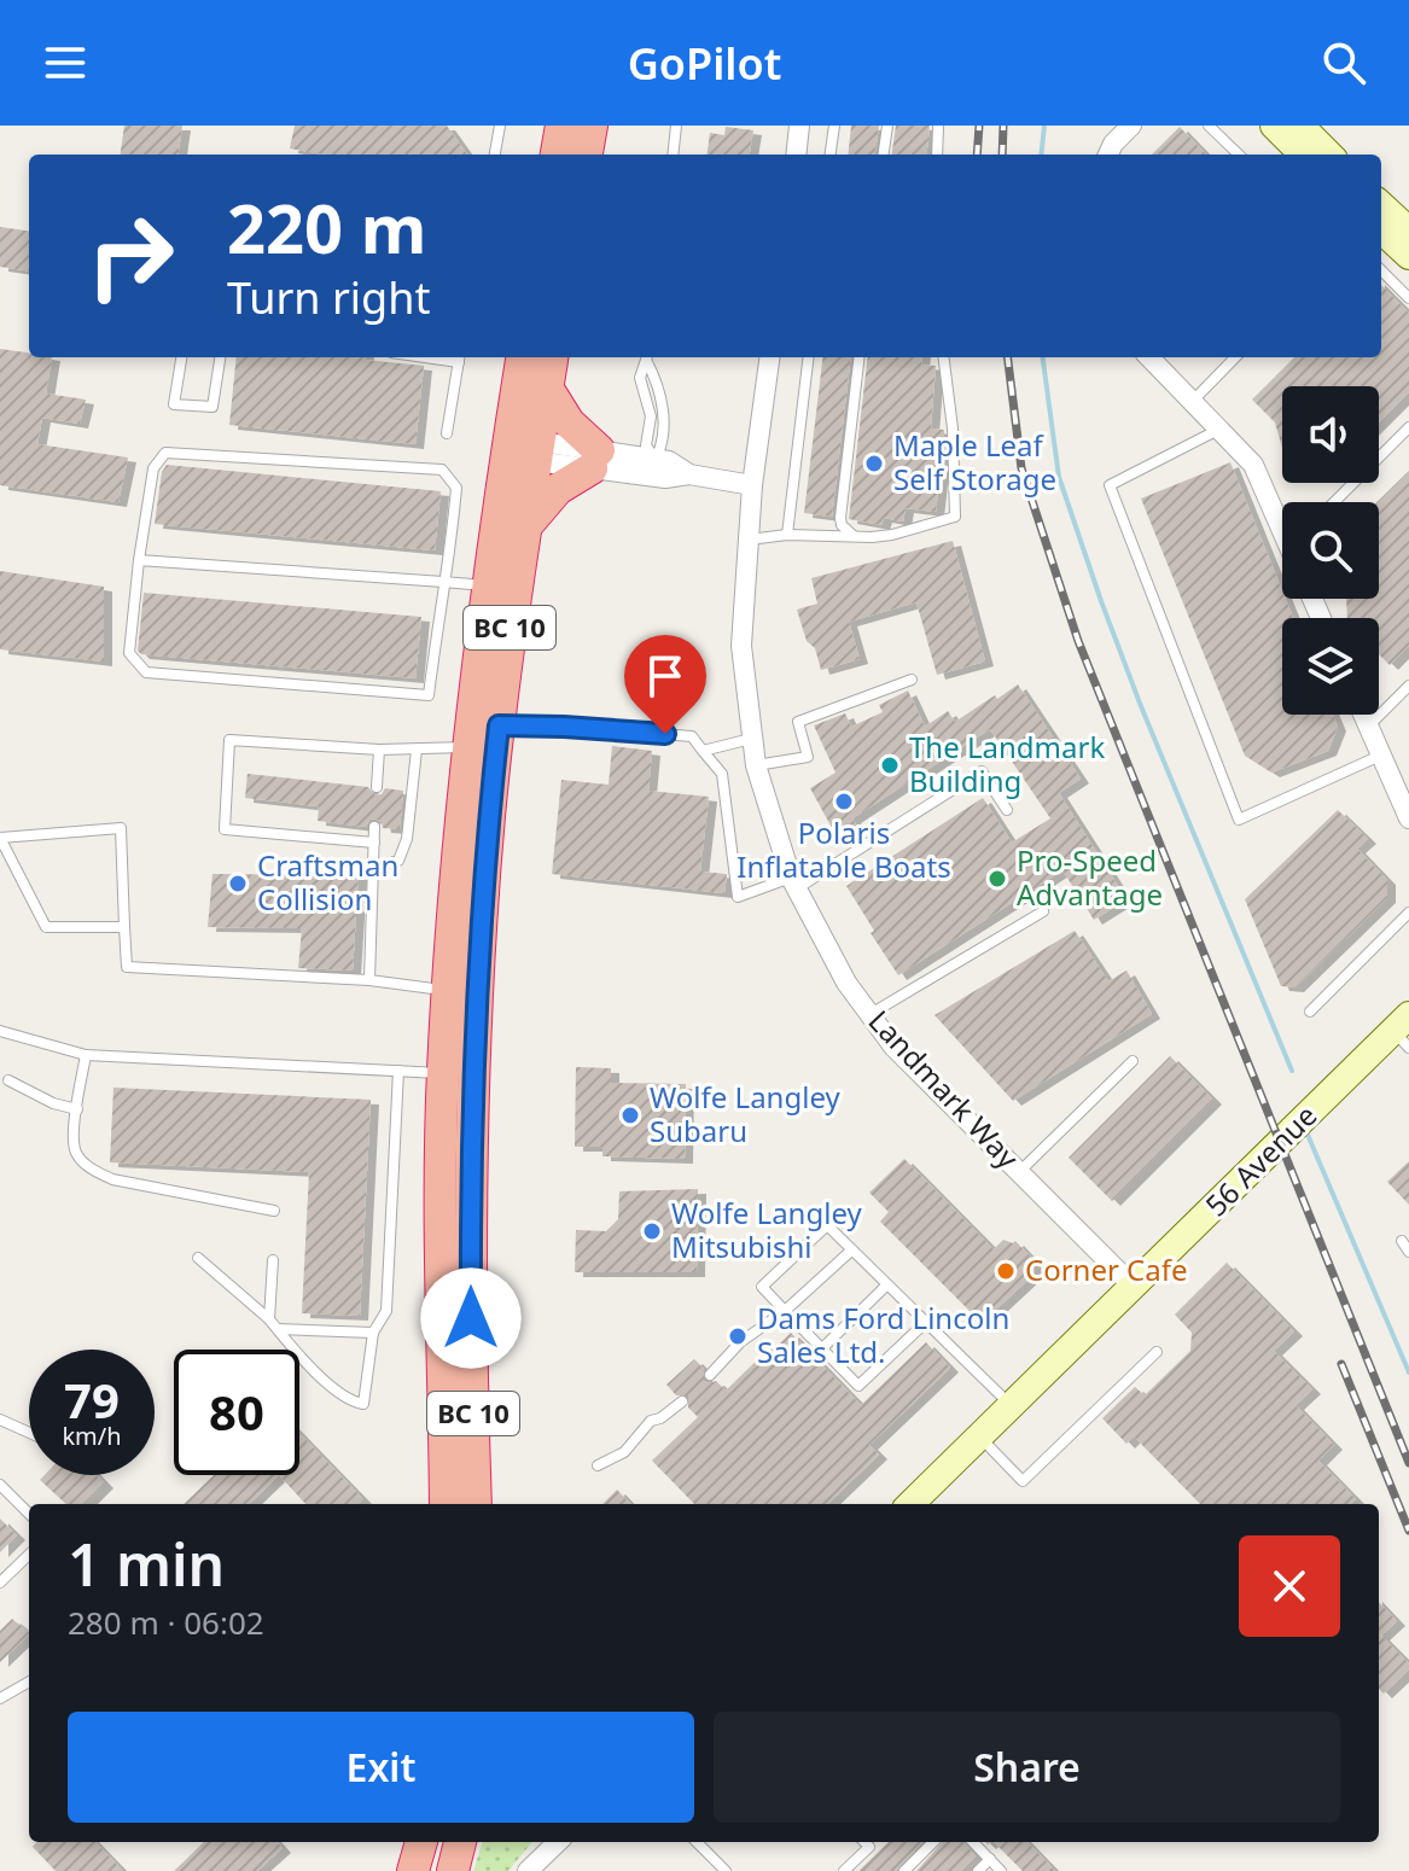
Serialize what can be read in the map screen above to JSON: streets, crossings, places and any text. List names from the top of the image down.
{
  "streets": {
    "highway": ["BC 10"],
    "main road": ["56 Avenue"],
    "street": ["Landmark Way"]
  },
  "crossings": [
    ["Landmark Way", "56 Avenue"]
  ],
  "places": [
    "Maple Leaf Self Storage",
    "The Landmark Building",
    "Polaris Inflatable Boats",
    "Pro-Speed Advantage",
    "Craftsman Collision",
    "Wolfe Langley Subaru",
    "Wolfe Langley Mitsubishi",
    "Corner Cafe",
    "Dams Ford Lincoln Sales Ltd."
  ],
  "page": {
    "header": "GoPilot",
    "turn": ["220 m", "Turn right"],
    "speed": "79 km/h",
    "limit": "80",
    "heading": ["1 min", "280 m · 06:02"],
    "buttons": ["Exit", "Share"]
  }
}
